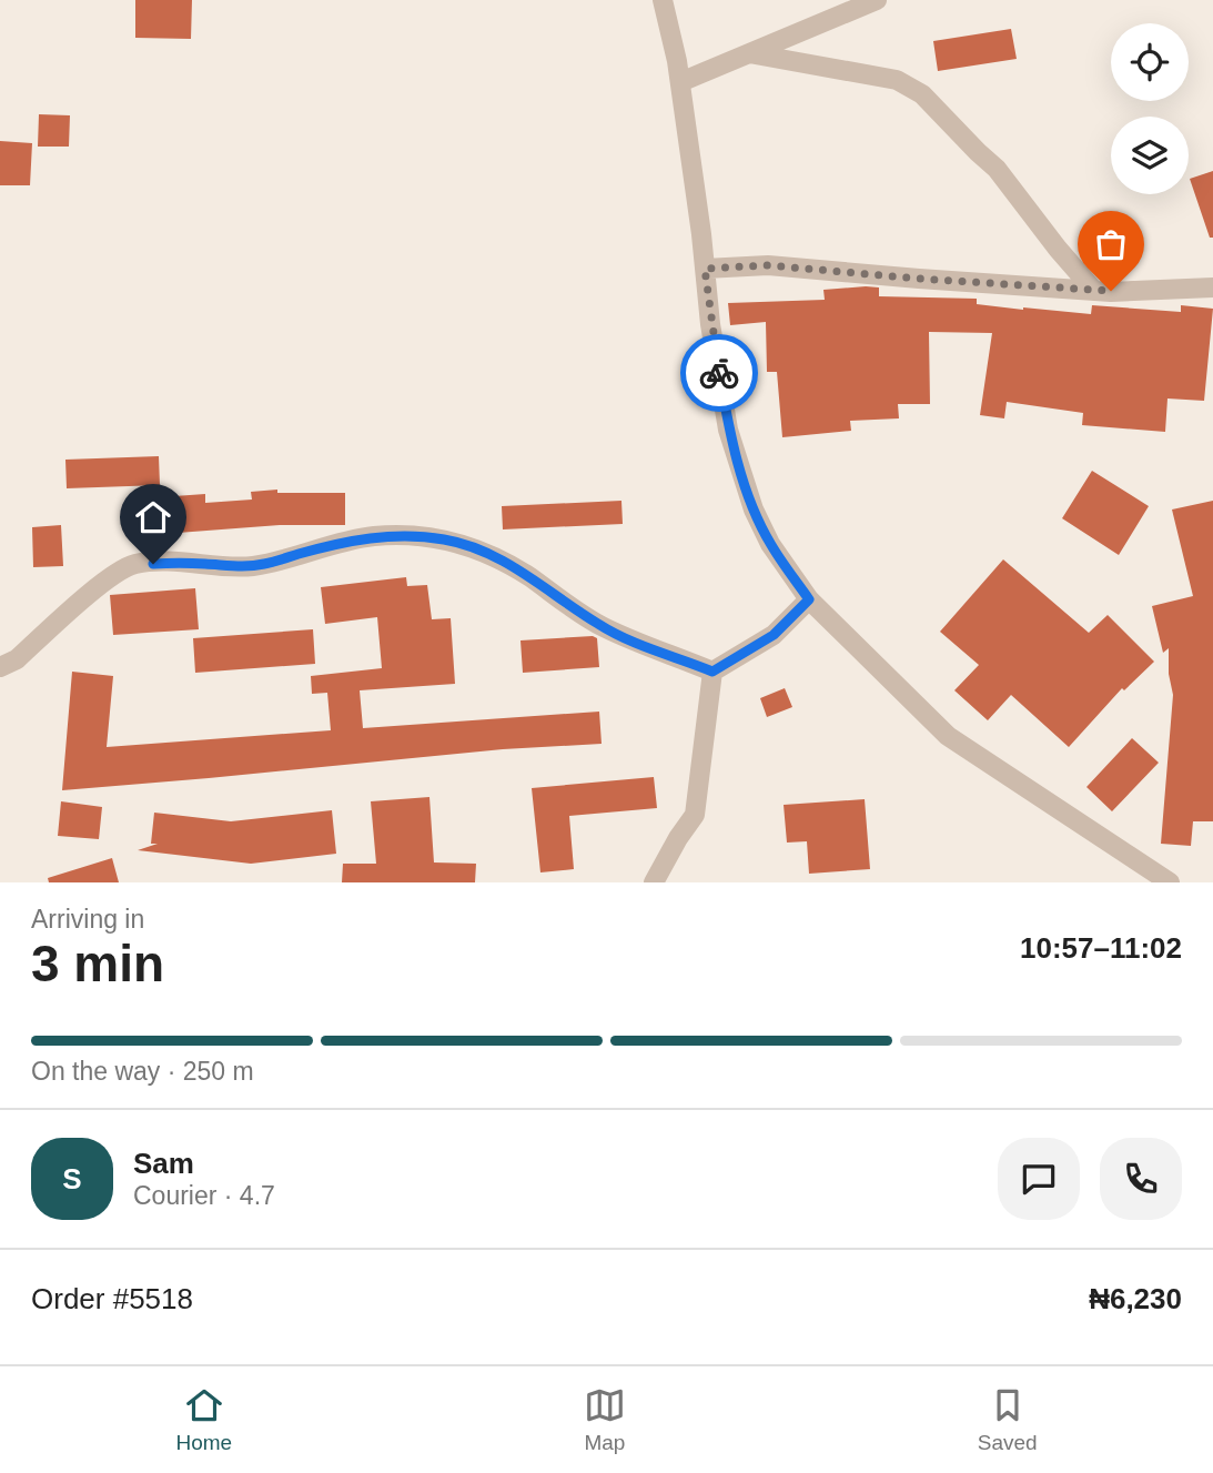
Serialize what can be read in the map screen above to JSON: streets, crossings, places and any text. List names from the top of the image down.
{
  "page": {
    "heading": ["3 min", "Arriving in", "10:57–11:02"],
    "panel": [
      "Sam",
      "Courier · 4.7",
      "Order #5518",
      "₦6,230"
    ],
    "bar": "On the way · 250 m",
    "round": "S",
    "tabs": ["Home", "Map", "Saved"]
  }
}
